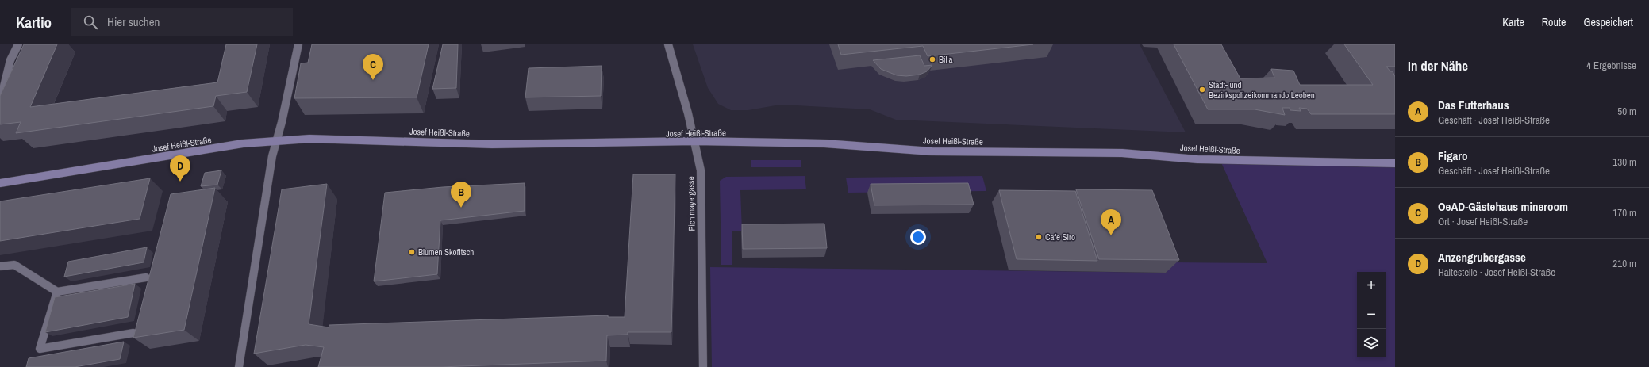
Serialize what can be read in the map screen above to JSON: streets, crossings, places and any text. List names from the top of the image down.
{
  "streets": {
    "main road": ["Josef Heißl-Straße"],
    "street": ["Pichlmayergasse"]
  },
  "crossings": [
    ["Josef Heißl-Straße", "Pichlmayergasse"]
  ],
  "places": [
    "Billa",
    "Stadt- und Bezirkspolizeikommando Leoben",
    "Cafe Siro",
    "Blumen Skofitsch"
  ],
  "page": {
    "header": "Kartio",
    "search": "Hier suchen",
    "nav": ["Karte", "Route", "Gespeichert"],
    "heading": ["In der Nähe", "4 Ergebnisse"],
    "pins": [
      "C",
      "D",
      "B",
      "A"
    ],
    "list": [
      {
        "mark": "A",
        "name": "Das Futterhaus",
        "note": "Geschäft · Josef Heißl-Straße",
        "value": "50 m"
      },
      {
        "mark": "B",
        "name": "Figaro",
        "note": "Geschäft · Josef Heißl-Straße",
        "value": "130 m"
      },
      {
        "mark": "C",
        "name": "OeAD-Gästehaus mineroom",
        "note": "Ort · Josef Heißl-Straße",
        "value": "170 m"
      },
      {
        "mark": "D",
        "name": "Anzengrubergasse",
        "note": "Haltestelle · Josef Heißl-Straße",
        "value": "210 m"
      }
    ],
    "map_buttons": ["+", "−"]
  }
}
